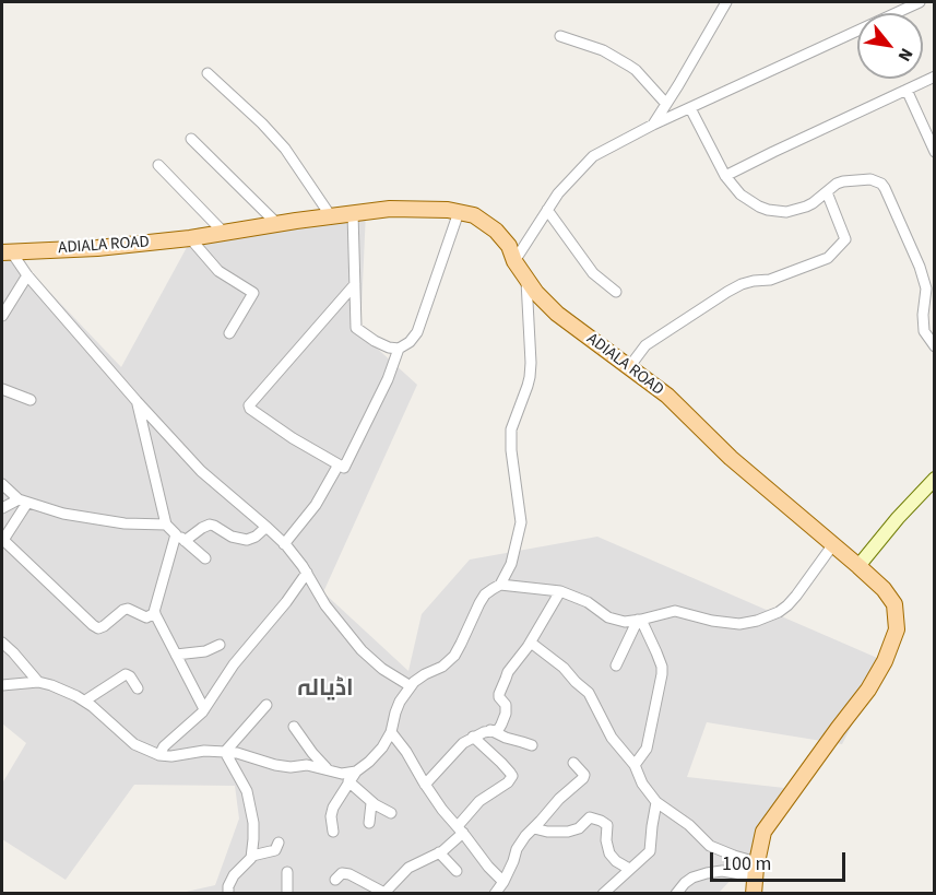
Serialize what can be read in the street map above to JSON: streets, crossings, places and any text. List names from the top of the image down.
{
  "streets": {
    "main road": ["ADIALA ROAD"]
  },
  "districts": ["اڈیالہ"],
  "scale_bar": "100 m",
  "north": "bottom right"
}
